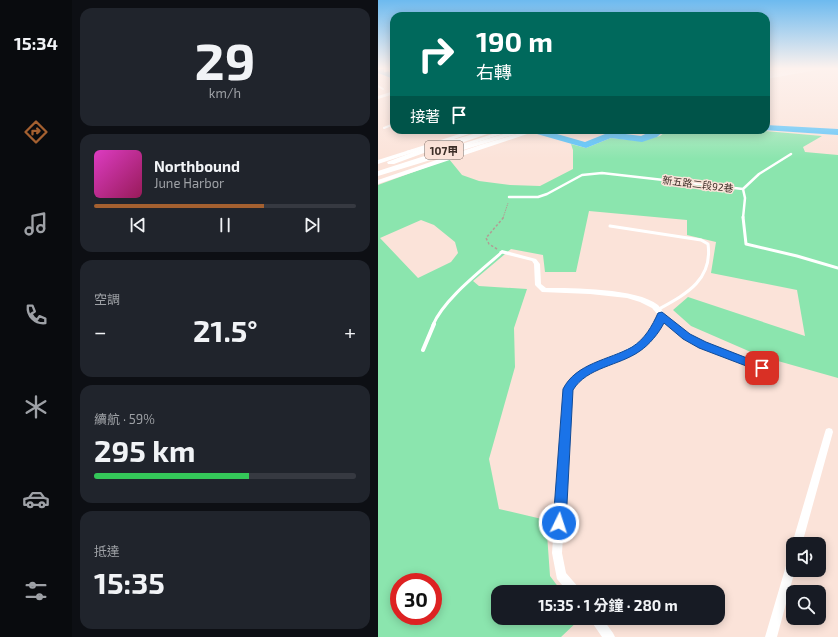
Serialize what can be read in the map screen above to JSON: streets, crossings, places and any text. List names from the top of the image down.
{
  "streets": {
    "main road": ["107甲"],
    "lane": ["新五路二段92巷"]
  },
  "page": {
    "tabs": "15:34",
    "tile": [
      ["29", "km/h"],
      "空調",
      ["續航 · 59%", "295 km"],
      ["抵達", "15:35"]
    ],
    "turn": ["190 m", "右轉"],
    "then": "接著",
    "song": ["Northbound", "June Harbor"],
    "heat": ["−", "21.5°", "+"],
    "limit": "30",
    "trip": "15:35 · 1 分鐘 · 280 m"
  }
}
